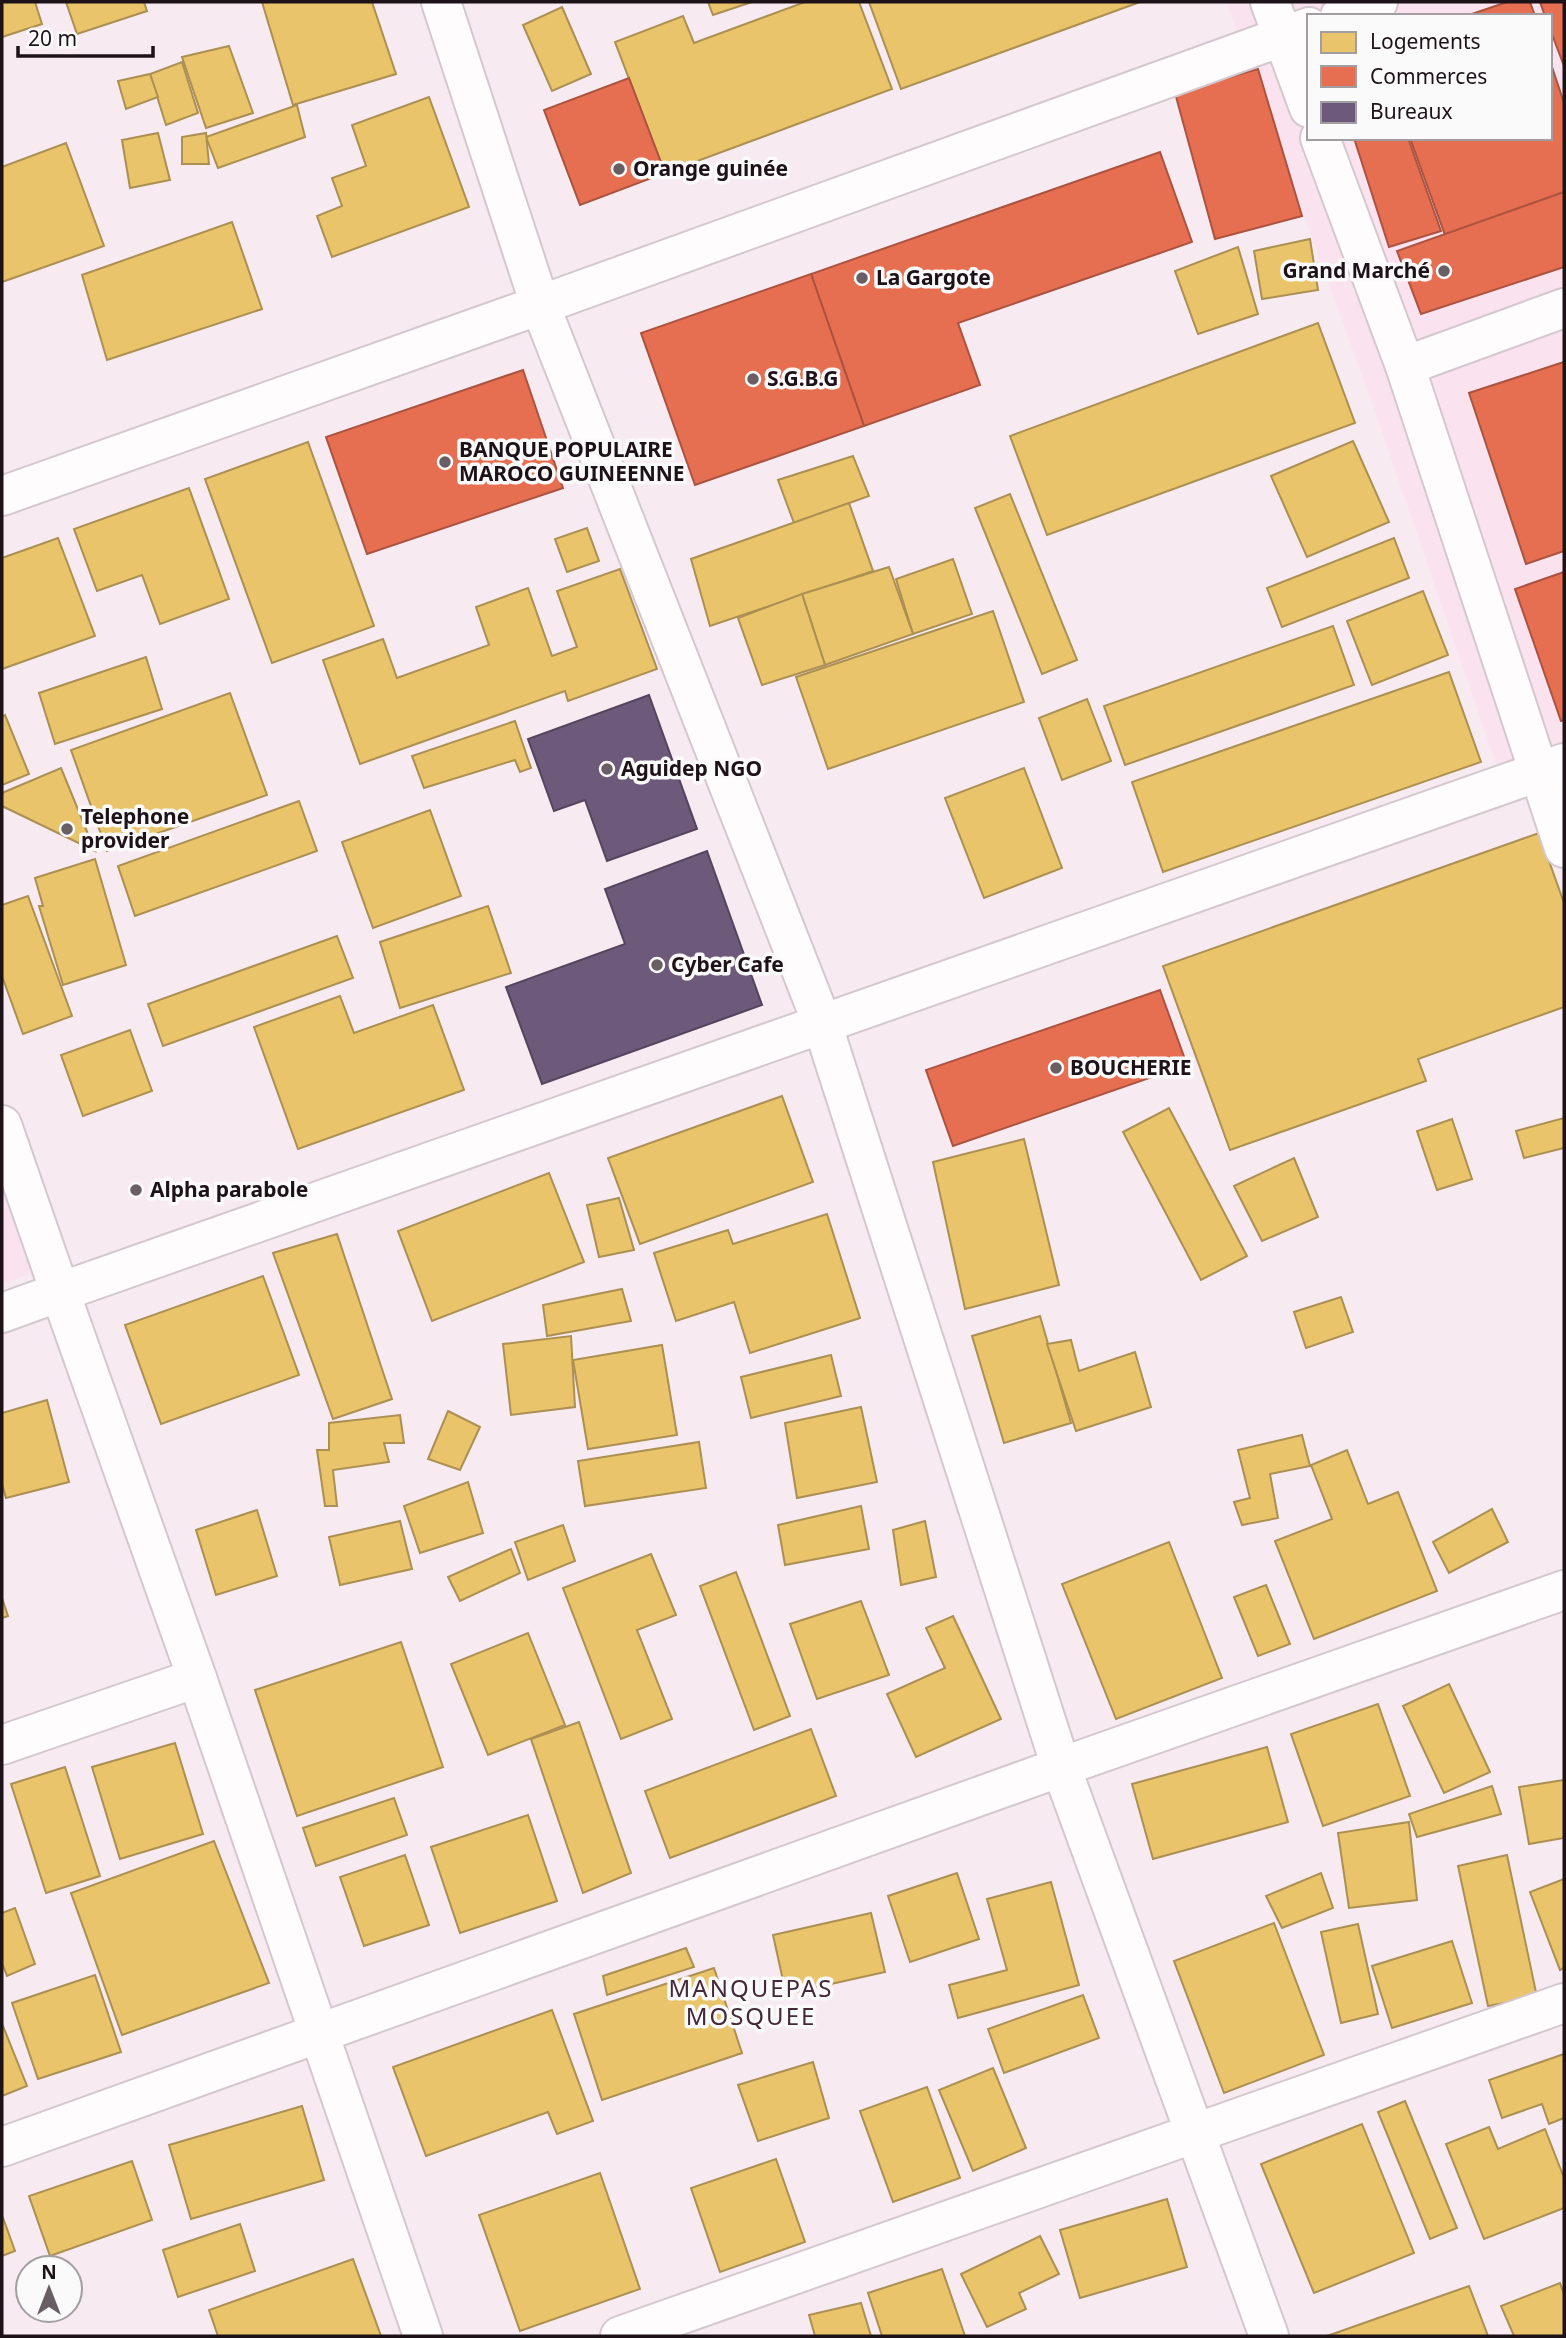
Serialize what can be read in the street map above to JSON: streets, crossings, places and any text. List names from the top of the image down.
{
  "districts": ["MANQUEPAS MOSQUEE"],
  "places": [
    "Orange guinée",
    "Grand Marché",
    "La Gargote",
    "S.G.B.G",
    "BANQUE POPULAIRE MAROCO GUINEENNE",
    "Aguidep NGO",
    "Telephone provider",
    "Cyber Cafe",
    "BOUCHERIE",
    "Alpha parabole"
  ],
  "legend": ["Logements", "Commerces", "Bureaux"],
  "scale_bar": "20 m",
  "north": "top"
}
